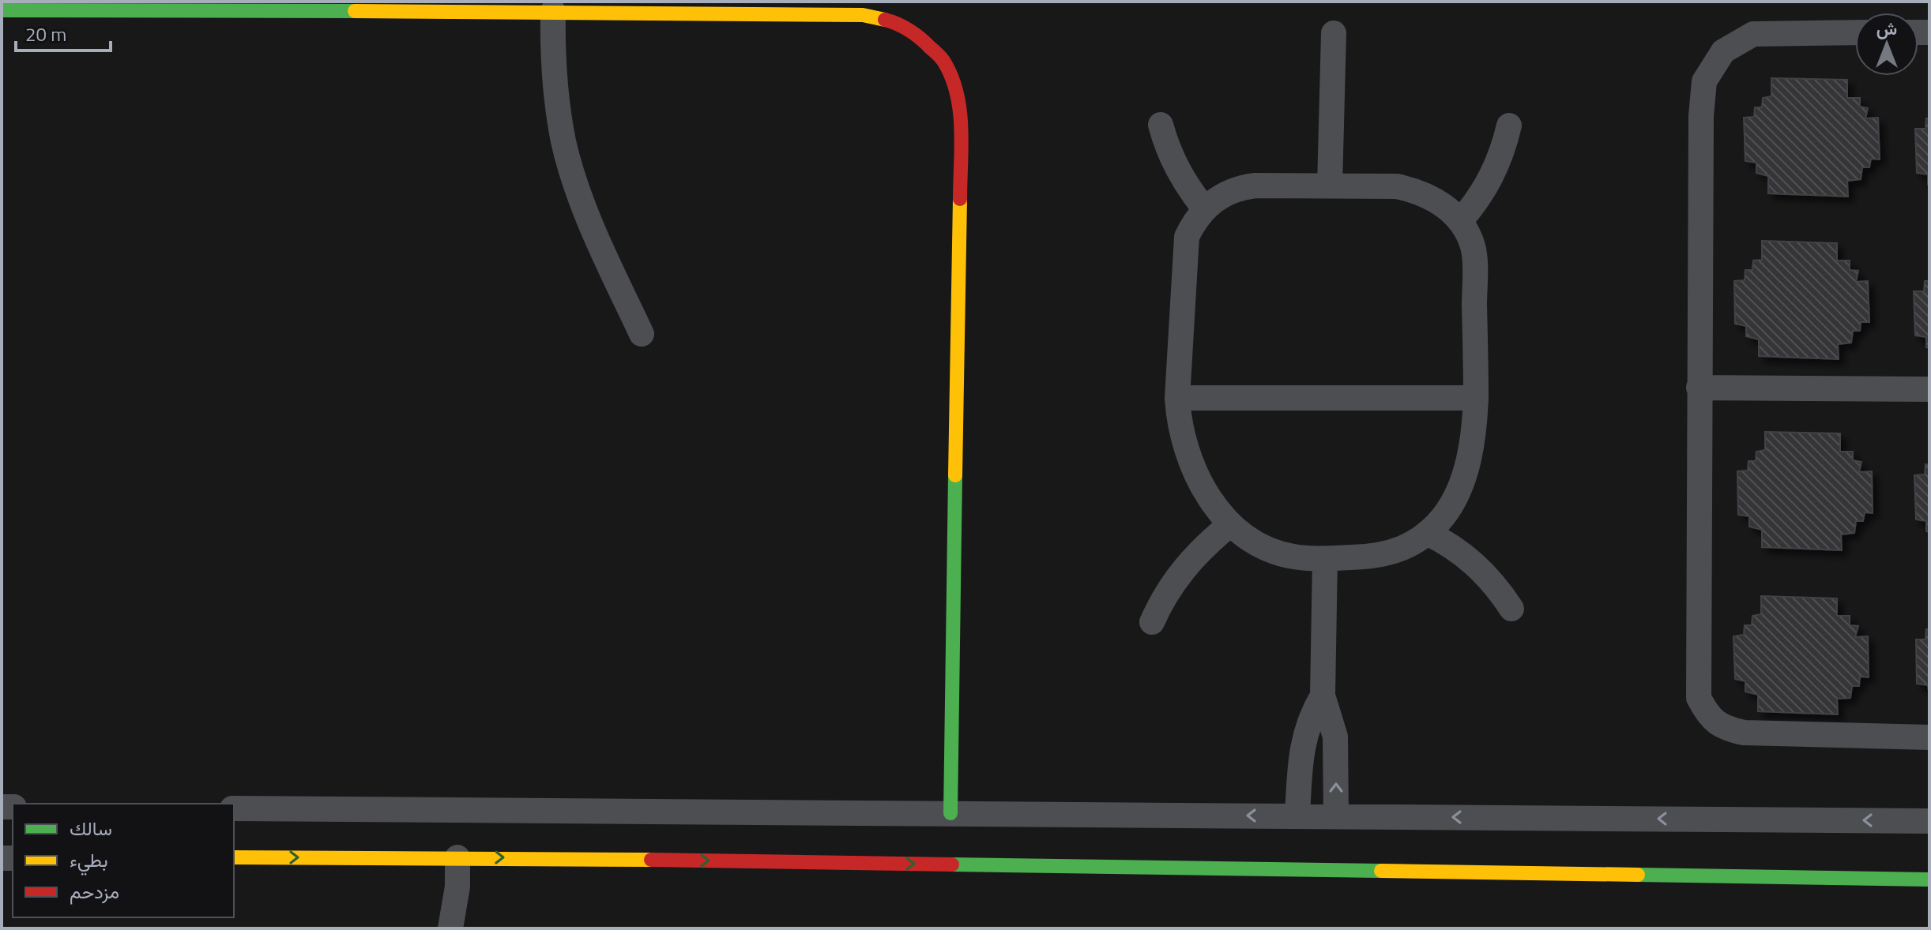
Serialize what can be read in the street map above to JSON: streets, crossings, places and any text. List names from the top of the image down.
{
  "legend": ["سالك", "بطيء", "مزدحم"],
  "scale_bar": "20 m",
  "north": "top"
}
